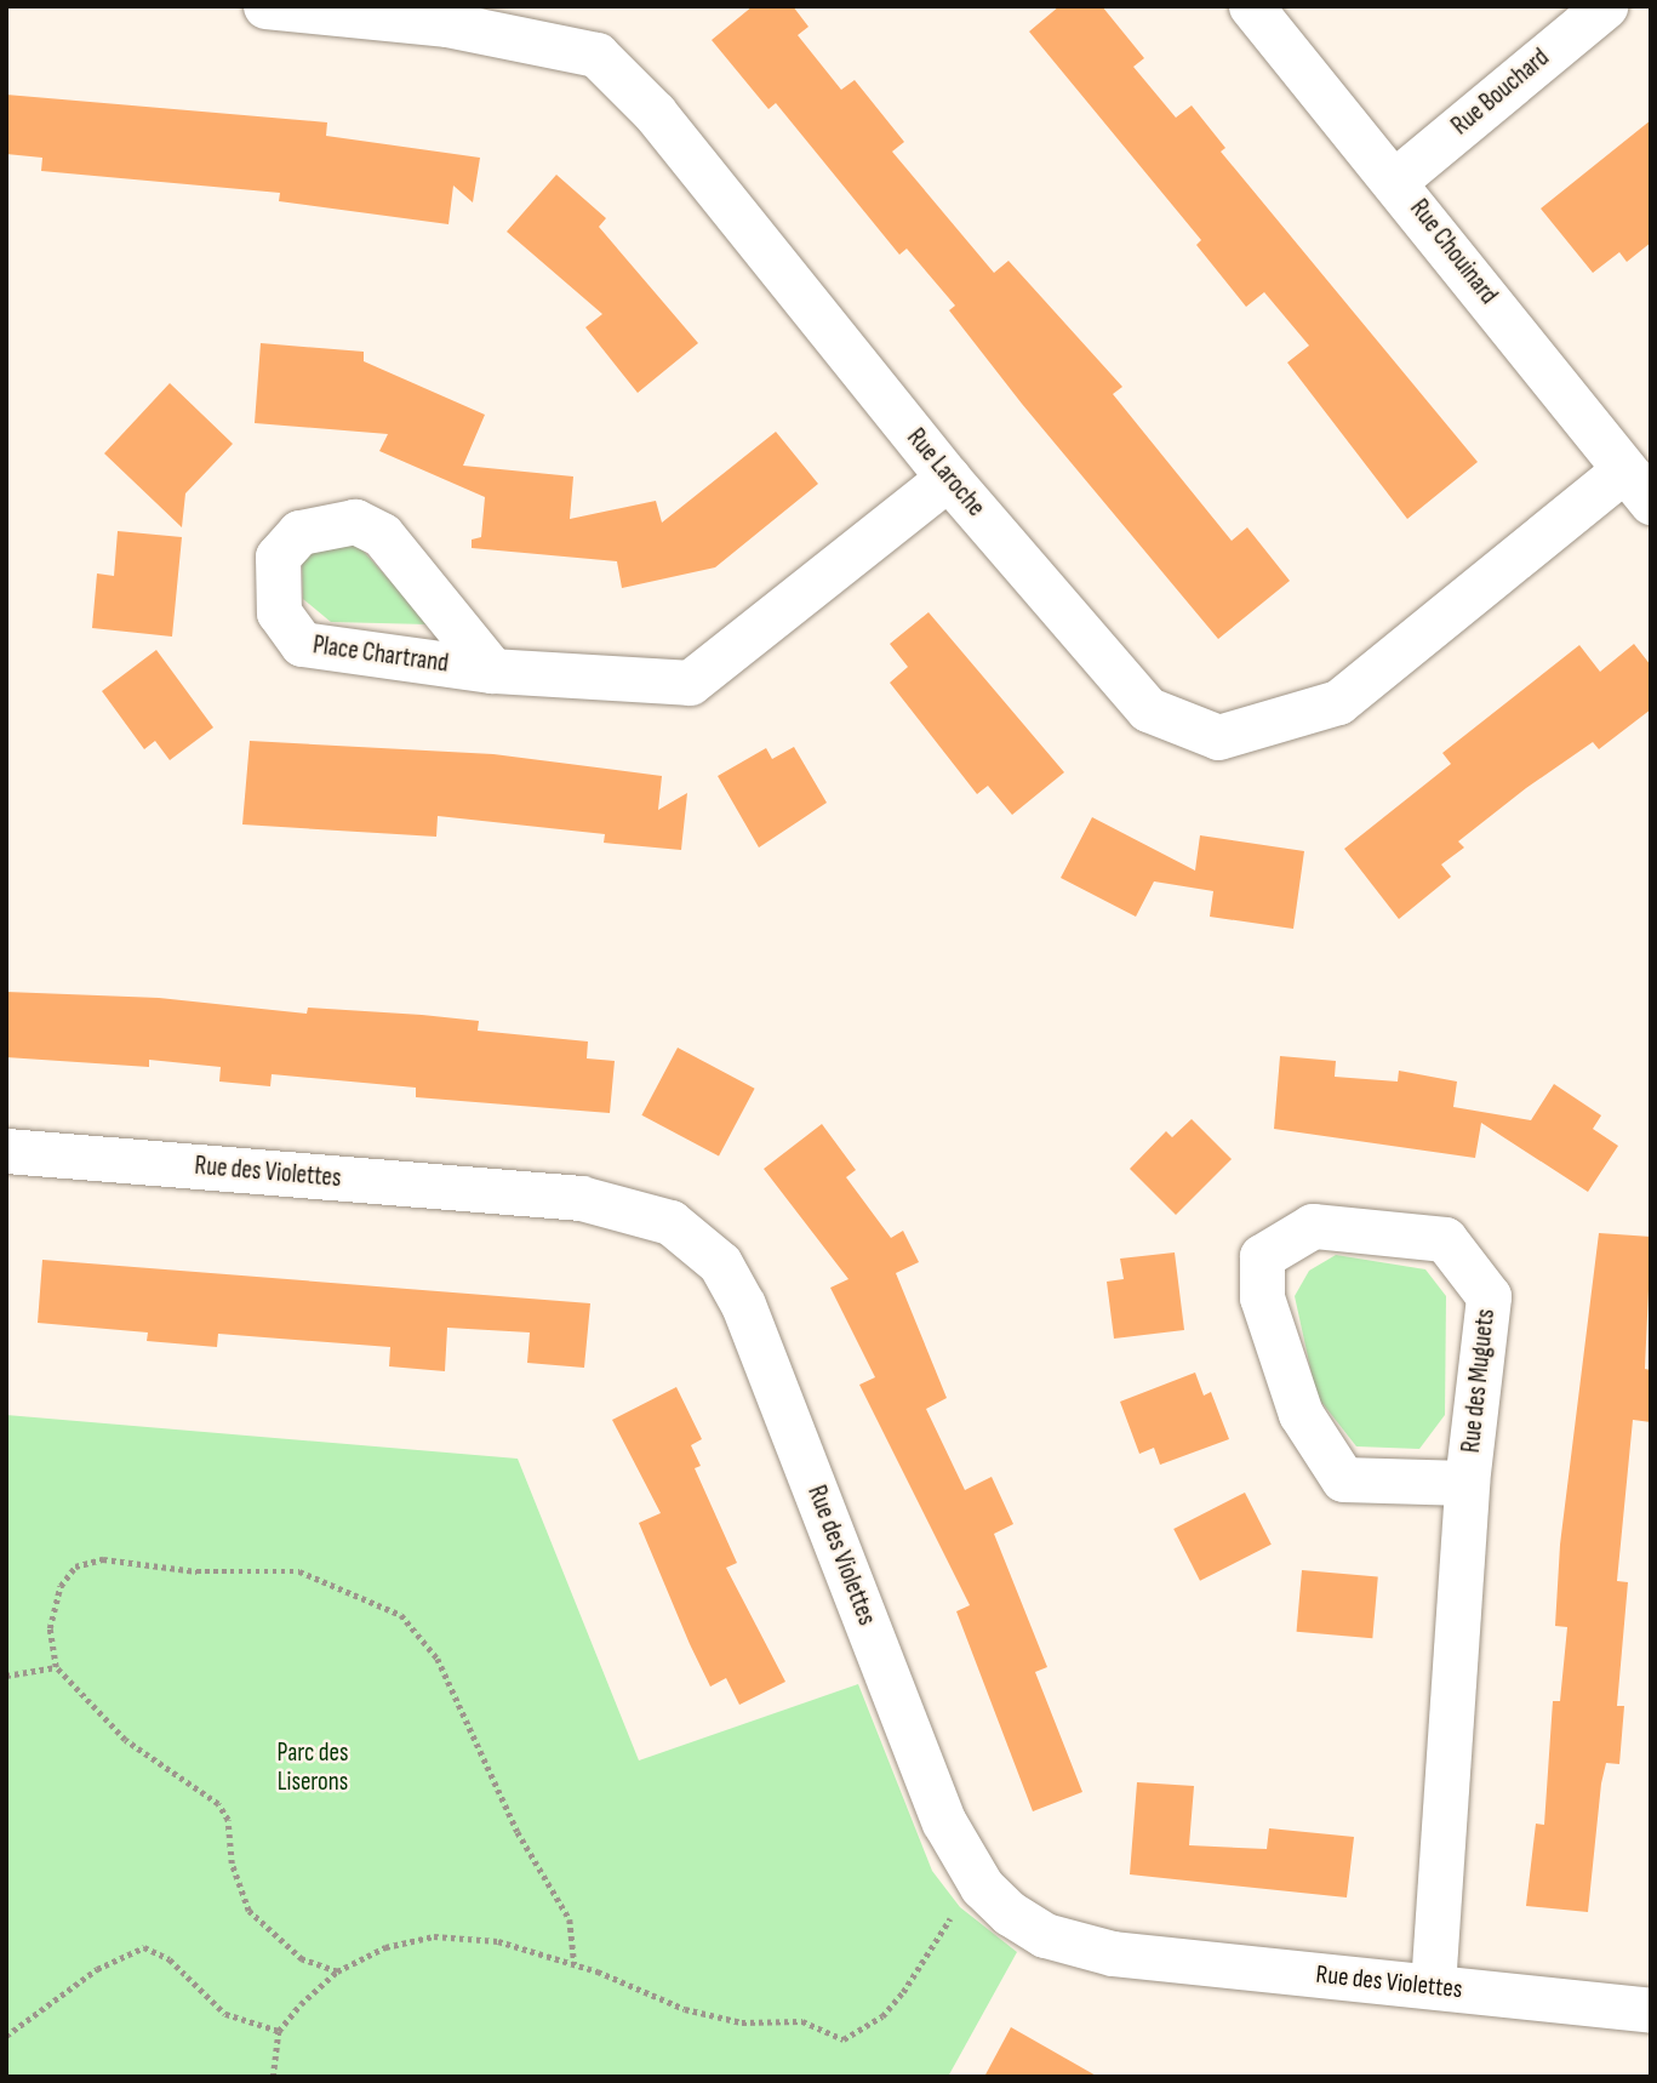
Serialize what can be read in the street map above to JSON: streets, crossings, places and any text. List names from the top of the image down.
{
  "streets": {
    "street": [
      "Rue Bouchard",
      "Rue Chouinard",
      "Rue Laroche",
      "Place Chartrand",
      "Rue des Violettes",
      "Rue des Muguets"
    ]
  },
  "crossings": [
    ["Rue Bouchard", "Rue Chouinard"],
    ["Rue Chouinard", "Rue Laroche"],
    ["Rue Laroche", "Place Chartrand"],
    ["Rue des Violettes", "Rue des Muguets"]
  ],
  "parks": ["Parc des Liserons"]
}
